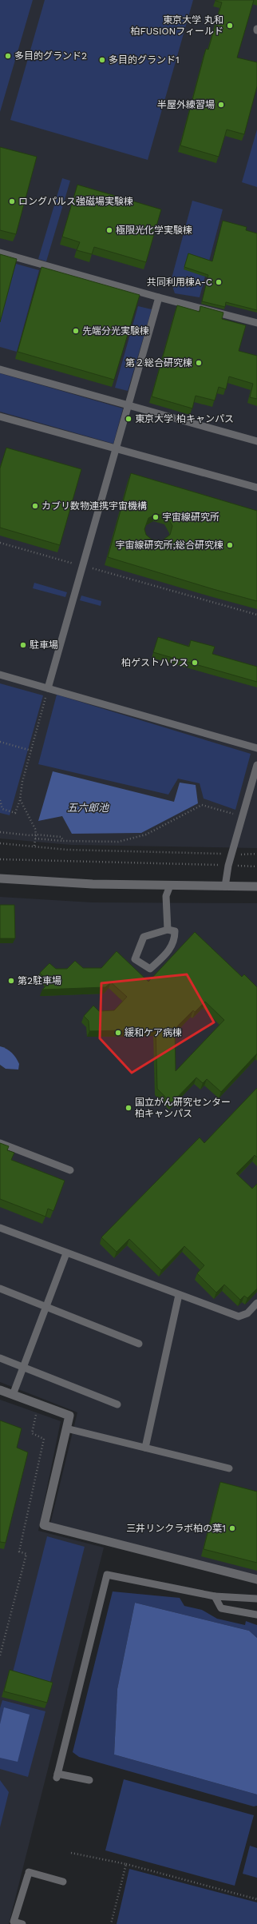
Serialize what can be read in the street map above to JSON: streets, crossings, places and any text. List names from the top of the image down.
{
  "water": ["五六郎池"],
  "places": [
    "東京大学 丸和 柏FUSIONフィールド",
    "多目的グランド2",
    "多目的グランド1",
    "半屋外練習場",
    "ロングパルス強磁場実験棟",
    "極限光化学実験棟",
    "共同利用棟A-C",
    "先端分光実験棟",
    "第２総合研究棟",
    "東京大学 柏キャンパス",
    "カブリ数物連携宇宙機構",
    "宇宙線研究所",
    "宇宙線研究所;総合研究棟",
    "駐車場",
    "柏ゲストハウス",
    "第2駐車場",
    "緩和ケア病棟",
    "国立がん研究センター 柏キャンパス",
    "三井リンクラボ柏の葉1"
  ]
}
